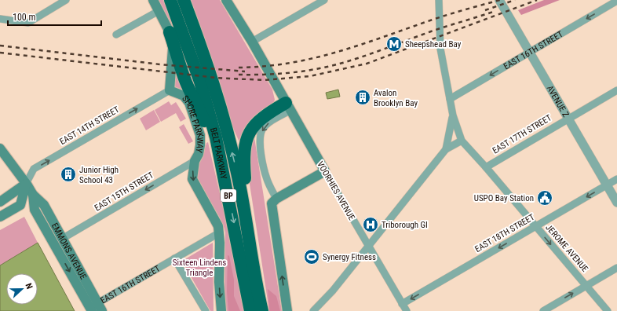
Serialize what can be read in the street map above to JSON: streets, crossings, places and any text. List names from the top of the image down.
{
  "streets": {
    "highway": ["BELT PARKWAY", "BP"],
    "main road": ["SHORE PARKWAY", "VOORHIES AVENUE", "EMMONS AVENUE"],
    "street": [
      "EAST 16TH STREET",
      "AVENUE Z",
      "EAST 14TH STREET",
      "EAST 17TH STREET",
      "EAST 15TH STREET",
      "EAST 18TH STREET",
      "JEROME AVENUE"
    ]
  },
  "crossings": [
    ["EAST 16TH STREET", "AVENUE Z"],
    ["EAST 16TH STREET", "SHORE PARKWAY"],
    ["EAST 16TH STREET", "EMMONS AVENUE"],
    ["AVENUE Z", "EAST 17TH STREET"],
    ["AVENUE Z", "EAST 18TH STREET"],
    ["SHORE PARKWAY", "EAST 14TH STREET"],
    ["SHORE PARKWAY", "EAST 15TH STREET"],
    ["EAST 14TH STREET", "EMMONS AVENUE"],
    ["EAST 17TH STREET", "JEROME AVENUE"],
    ["VOORHIES AVENUE", "EAST 18TH STREET"],
    ["EAST 15TH STREET", "EMMONS AVENUE"],
    ["EAST 18TH STREET", "JEROME AVENUE"]
  ],
  "one_way": [
    "EAST 16TH STREET",
    "EAST 14TH STREET",
    "EAST 15TH STREET",
    "EAST 18TH STREET"
  ],
  "parks": ["Sixteen Lindens Triangle"],
  "places": {
    "metro station": ["Sheepshead Bay"],
    "building": ["Avalon Brooklyn Bay", "Junior High School 43"],
    "public building": ["USPO Bay Station"],
    "hospital": ["Triborough GI"],
    "sports": ["Synergy Fitness"]
  },
  "scale_bar": "100 m",
  "north": "right"
}
